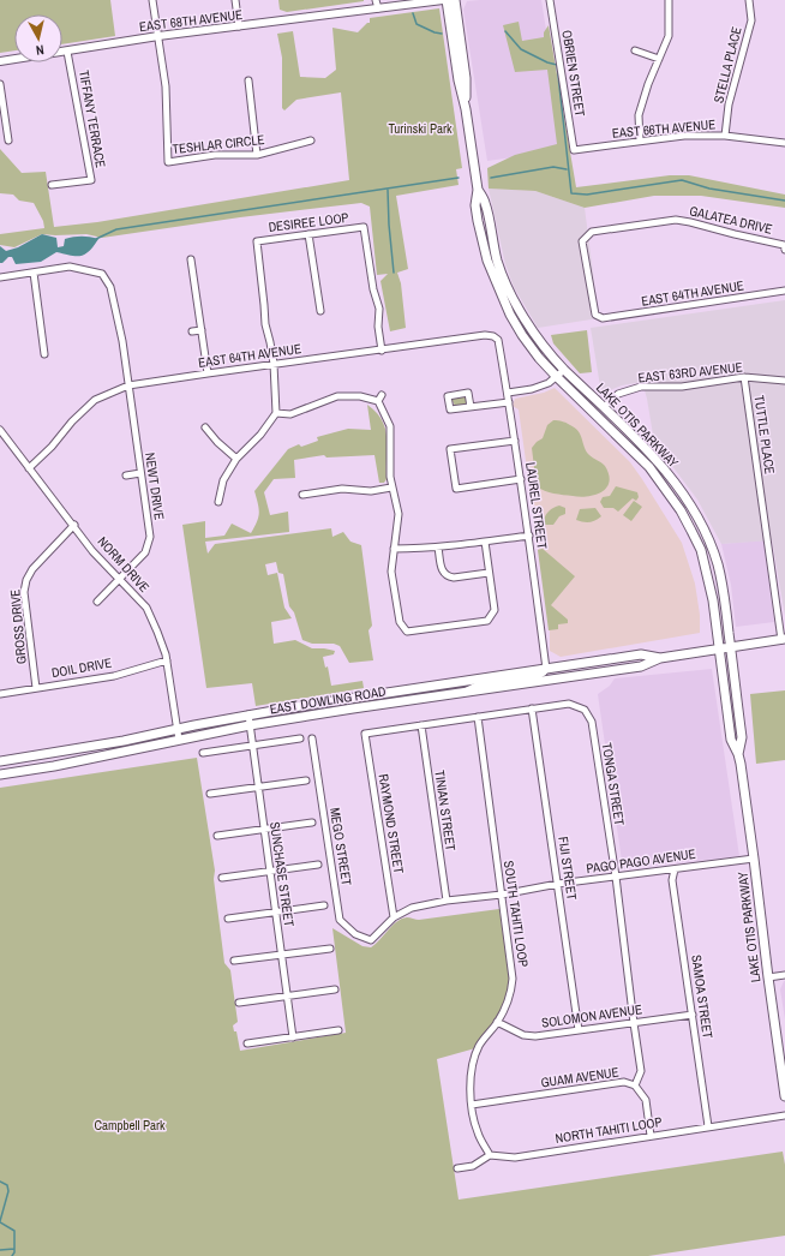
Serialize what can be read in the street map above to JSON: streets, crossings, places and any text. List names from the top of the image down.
{
  "streets": {
    "main road": ["LAKE OTIS PARKWAY", "EAST DOWLING ROAD"],
    "street": [
      "EAST 68TH AVENUE",
      "STELLA PLACE",
      "OBRIEN STREET",
      "TIFFANY TERRACE",
      "EAST 66TH AVENUE",
      "TESHLAR CIRCLE",
      "GALATEA DRIVE",
      "DESIREE LOOP",
      "EAST 64TH AVENUE",
      "EAST 63RD AVENUE",
      "TUTTLE PLACE",
      "NEWT DRIVE",
      "LAUREL STREET",
      "NORM DRIVE",
      "GROSS DRIVE",
      "DOIL DRIVE",
      "TONGA STREET",
      "TINIAN STREET",
      "RAYMOND STREET",
      "MEGO STREET",
      "PAGO PAGO AVENUE",
      "FIJI STREET",
      "SUNCHASE STREET",
      "SOUTH TAHITI LOOP",
      "SAMOA STREET",
      "SOLOMON AVENUE",
      "GUAM AVENUE",
      "NORTH TAHITI LOOP"
    ]
  },
  "crossings": [
    ["EAST 68TH AVENUE", "TIFFANY TERRACE"],
    ["EAST 68TH AVENUE", "TESHLAR CIRCLE"],
    ["STELLA PLACE", "EAST 66TH AVENUE"],
    ["OBRIEN STREET", "EAST 66TH AVENUE"],
    ["GALATEA DRIVE", "EAST 64TH AVENUE"],
    ["DESIREE LOOP", "EAST 64TH AVENUE"],
    ["EAST 64TH AVENUE", "NEWT DRIVE"],
    ["EAST 64TH AVENUE", "LAUREL STREET"],
    ["EAST 64TH AVENUE", "NORM DRIVE"],
    ["EAST 63RD AVENUE", "LAKE OTIS PARKWAY"],
    ["EAST 63RD AVENUE", "TUTTLE PLACE"],
    ["LAKE OTIS PARKWAY", "EAST DOWLING ROAD"],
    ["LAKE OTIS PARKWAY", "PAGO PAGO AVENUE"],
    ["TUTTLE PLACE", "EAST DOWLING ROAD"],
    ["NEWT DRIVE", "NORM DRIVE"],
    ["LAUREL STREET", "EAST DOWLING ROAD"],
    ["NORM DRIVE", "GROSS DRIVE"],
    ["NORM DRIVE", "DOIL DRIVE"],
    ["NORM DRIVE", "EAST DOWLING ROAD"],
    ["GROSS DRIVE", "DOIL DRIVE"],
    ["EAST DOWLING ROAD", "SUNCHASE STREET"],
    ["TONGA STREET", "TINIAN STREET"],
    ["TONGA STREET", "RAYMOND STREET"],
    ["TONGA STREET", "PAGO PAGO AVENUE"],
    ["TONGA STREET", "FIJI STREET"],
    ["TONGA STREET", "SOUTH TAHITI LOOP"],
    ["TONGA STREET", "SOLOMON AVENUE"],
    ["TONGA STREET", "GUAM AVENUE"],
    ["TINIAN STREET", "PAGO PAGO AVENUE"],
    ["RAYMOND STREET", "PAGO PAGO AVENUE"],
    ["MEGO STREET", "PAGO PAGO AVENUE"],
    ["PAGO PAGO AVENUE", "FIJI STREET"],
    ["PAGO PAGO AVENUE", "SOUTH TAHITI LOOP"],
    ["PAGO PAGO AVENUE", "SAMOA STREET"],
    ["FIJI STREET", "SOLOMON AVENUE"],
    ["SOUTH TAHITI LOOP", "SOLOMON AVENUE"],
    ["SOUTH TAHITI LOOP", "GUAM AVENUE"],
    ["SAMOA STREET", "SOLOMON AVENUE"],
    ["SAMOA STREET", "NORTH TAHITI LOOP"],
    ["GUAM AVENUE", "NORTH TAHITI LOOP"]
  ],
  "parks": ["Turinski Park", "Campbell Park"],
  "north": "bottom"
}
